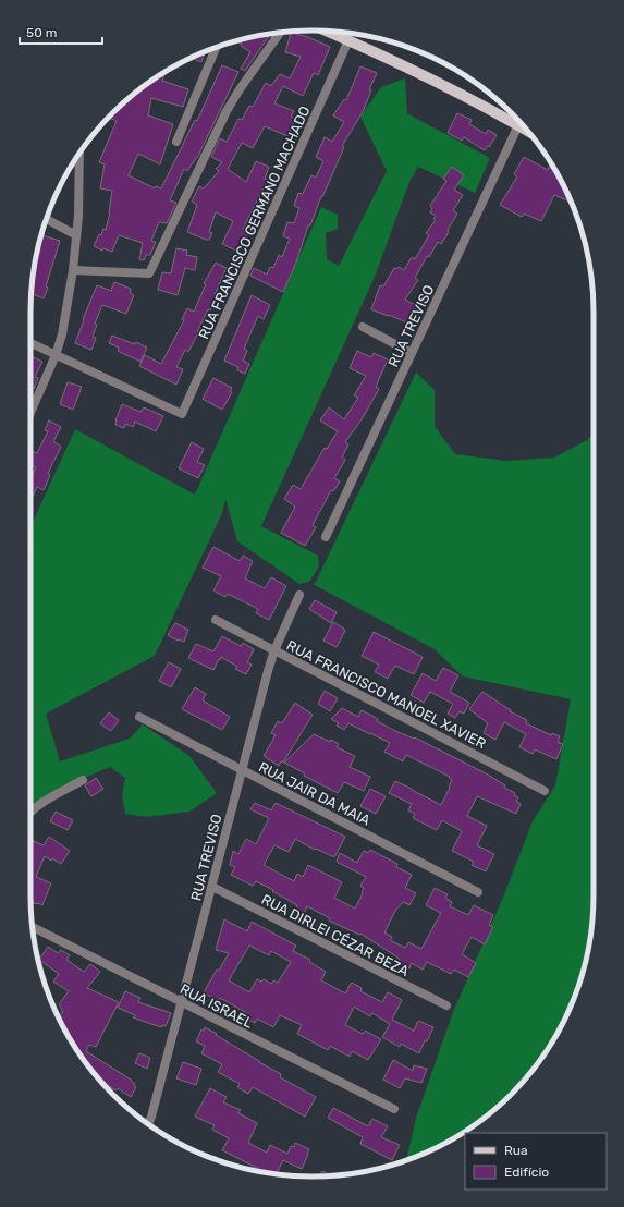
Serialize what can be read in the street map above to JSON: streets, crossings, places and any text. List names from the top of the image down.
{
  "streets": {
    "street": [
      "RUA FRANCISCO GERMANO MACHADO",
      "RUA TREVISO",
      "RUA FRANCISCO MANOEL XAVIER",
      "RUA JAIR DA MAIA",
      "RUA DIRLEI CÉZAR BEZA",
      "RUA ISRAEL"
    ]
  },
  "crossings": [
    ["RUA TREVISO", "RUA FRANCISCO MANOEL XAVIER"],
    ["RUA TREVISO", "RUA JAIR DA MAIA"],
    ["RUA TREVISO", "RUA DIRLEI CÉZAR BEZA"],
    ["RUA TREVISO", "RUA ISRAEL"]
  ],
  "legend": ["Rua", "Edifício"],
  "scale_bar": "50 m"
}
